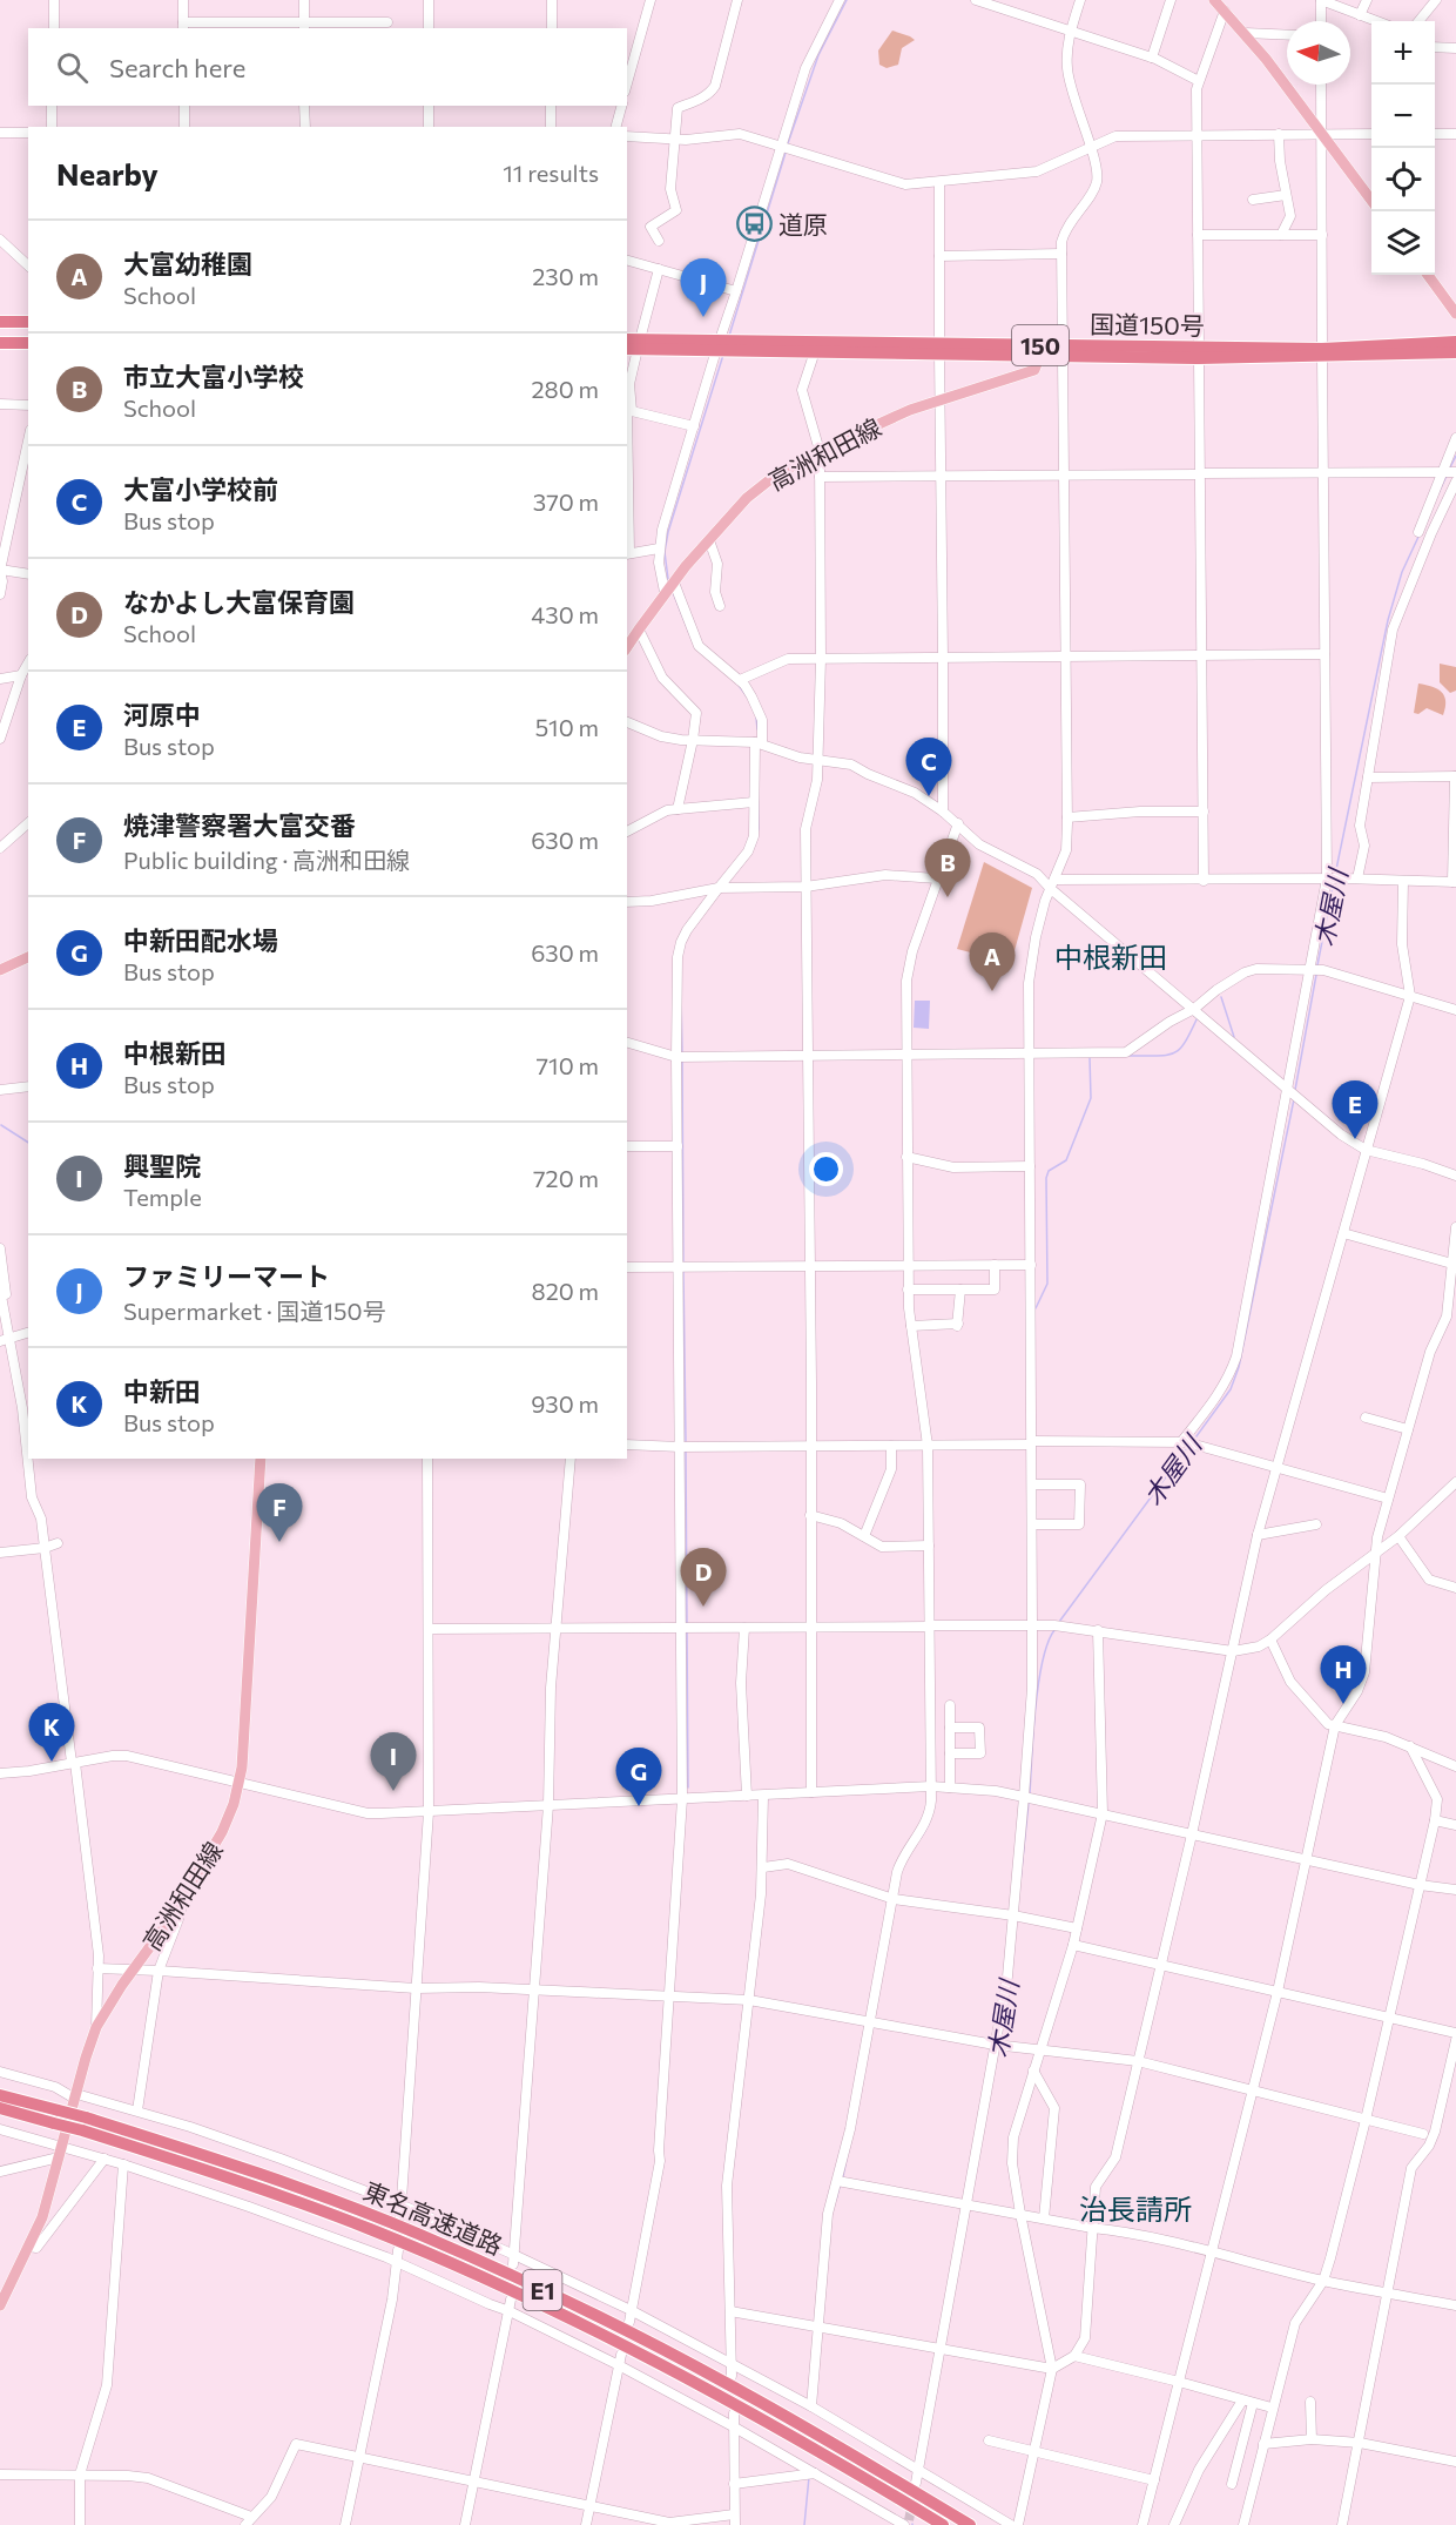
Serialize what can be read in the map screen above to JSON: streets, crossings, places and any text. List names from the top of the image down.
{
  "streets": {
    "highway": [
      "国道150号",
      "150",
      "東名高速道路",
      "E1"
    ],
    "main road": ["高洲和田線"]
  },
  "crossings": [
    ["国道150号", "高洲和田線"]
  ],
  "districts": ["中根新田", "治長請所"],
  "water": ["木屋川"],
  "places": {
    "bus stop": ["道原"]
  },
  "north": "left",
  "page": {
    "map_buttons": ["+", "−"],
    "search": "Search here",
    "heading": ["Nearby", "11 results"],
    "list": [
      {
        "mark": "A",
        "name": "大富幼稚園",
        "note": "School",
        "value": "230 m"
      },
      {
        "mark": "B",
        "name": "市立大富小学校",
        "note": "School",
        "value": "280 m"
      },
      {
        "mark": "C",
        "name": "大富小学校前",
        "note": "Bus stop",
        "value": "370 m"
      },
      {
        "mark": "D",
        "name": "なかよし大富保育園",
        "note": "School",
        "value": "430 m"
      },
      {
        "mark": "E",
        "name": "河原中",
        "note": "Bus stop",
        "value": "510 m"
      },
      {
        "mark": "F",
        "name": "焼津警察署大富交番",
        "note": "Public building · 高洲和田線",
        "value": "630 m"
      },
      {
        "mark": "G",
        "name": "中新田配水場",
        "note": "Bus stop",
        "value": "630 m"
      },
      {
        "mark": "H",
        "name": "中根新田",
        "note": "Bus stop",
        "value": "710 m"
      },
      {
        "mark": "I",
        "name": "興聖院",
        "note": "Temple",
        "value": "720 m"
      },
      {
        "mark": "J",
        "name": "ファミリーマート",
        "note": "Supermarket · 国道150号",
        "value": "820 m"
      },
      {
        "mark": "K",
        "name": "中新田",
        "note": "Bus stop",
        "value": "930 m"
      }
    ],
    "pins": [
      "J",
      "C",
      "B",
      "A",
      "E",
      "F",
      "D",
      "H",
      "K",
      "I",
      "G"
    ]
  }
}
